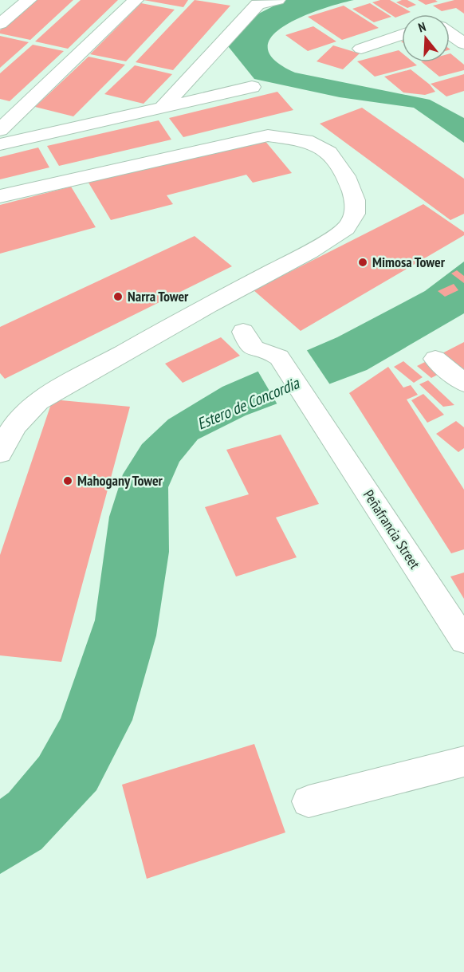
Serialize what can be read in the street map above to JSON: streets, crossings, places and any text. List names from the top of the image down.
{
  "streets": {
    "street": ["Peñafrancia Street"]
  },
  "water": ["Estero de Concordia"],
  "places": ["Mimosa Tower", "Narra Tower", "Mahogany Tower"],
  "north": "top"
}
